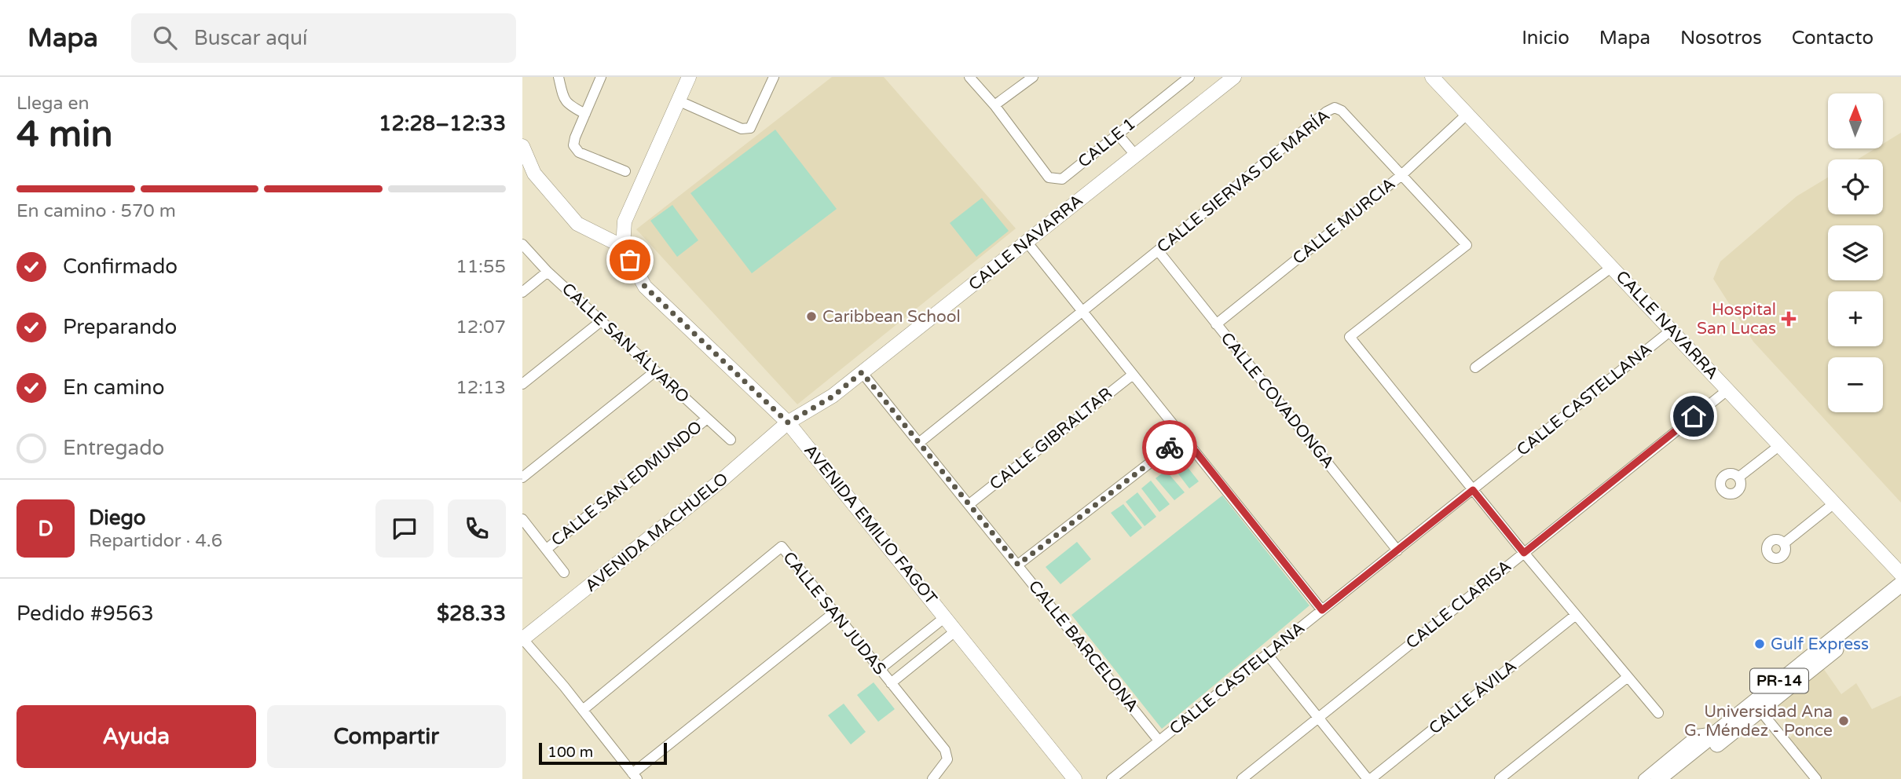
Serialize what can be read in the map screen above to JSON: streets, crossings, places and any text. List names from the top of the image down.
{
  "streets": {
    "main road": ["PR-14"],
    "street": [
      "CALLE 1",
      "CALLE SIERVAS DE MARÍA",
      "CALLE MURCIA",
      "CALLE NAVARRA",
      "CALLE SAN ÁLVARO",
      "CALLE CASTELLANA",
      "CALLE COVADONGA",
      "CALLE GIBRALTAR",
      "CALLE SAN EDMUNDO",
      "AVENIDA EMILIO FAGOT",
      "AVENIDA MACHUELO",
      "CALLE CLARISA",
      "CALLE SAN JUDAS",
      "CALLE BARCELONA",
      "CALLE ÁVILA"
    ]
  },
  "crossings": [
    ["CALLE SIERVAS DE MARÍA", "CALLE MURCIA"],
    ["CALLE SIERVAS DE MARÍA", "CALLE CASTELLANA"],
    ["CALLE SIERVAS DE MARÍA", "CALLE COVADONGA"],
    ["CALLE SIERVAS DE MARÍA", "CALLE CLARISA"],
    ["CALLE SIERVAS DE MARÍA", "CALLE BARCELONA"],
    ["CALLE SIERVAS DE MARÍA", "CALLE ÁVILA"],
    ["CALLE MURCIA", "CALLE NAVARRA"],
    ["CALLE MURCIA", "CALLE COVADONGA"],
    ["CALLE NAVARRA", "CALLE CASTELLANA"],
    ["CALLE NAVARRA", "AVENIDA EMILIO FAGOT"],
    ["CALLE NAVARRA", "AVENIDA MACHUELO"],
    ["CALLE NAVARRA", "CALLE CLARISA"],
    ["CALLE NAVARRA", "CALLE BARCELONA"],
    ["CALLE SAN ÁLVARO", "CALLE SAN EDMUNDO"],
    ["CALLE CASTELLANA", "CALLE COVADONGA"],
    ["CALLE CASTELLANA", "CALLE BARCELONA"],
    ["CALLE GIBRALTAR", "CALLE BARCELONA"],
    ["AVENIDA EMILIO FAGOT", "AVENIDA MACHUELO"]
  ],
  "places": {
    "other": ["Caribbean School", "Gulf Express", "Universidad Ana G. Méndez - Ponce"],
    "health": ["Hospital San Lucas"]
  },
  "scale_bar": "100 m",
  "north": "top",
  "page": {
    "header": "Mapa",
    "search": "Buscar aquí",
    "nav": [
      "Inicio",
      "Mapa",
      "Nosotros",
      "Contacto"
    ],
    "heading": ["4 min", "Llega en", "12:28–12:33"],
    "panel": [
      "Diego",
      "Repartidor · 4.6",
      "Pedido #9563",
      "$28.33"
    ],
    "map_buttons": ["+", "−"],
    "bar": "En camino · 570 m",
    "list": [
      ["Confirmado", "11:55"],
      ["Preparando", "12:07"],
      ["En camino", "12:13"],
      "Entregado"
    ],
    "round": "D",
    "buttons": ["Ayuda", "Compartir"],
    "scale": "100 m"
  }
}
